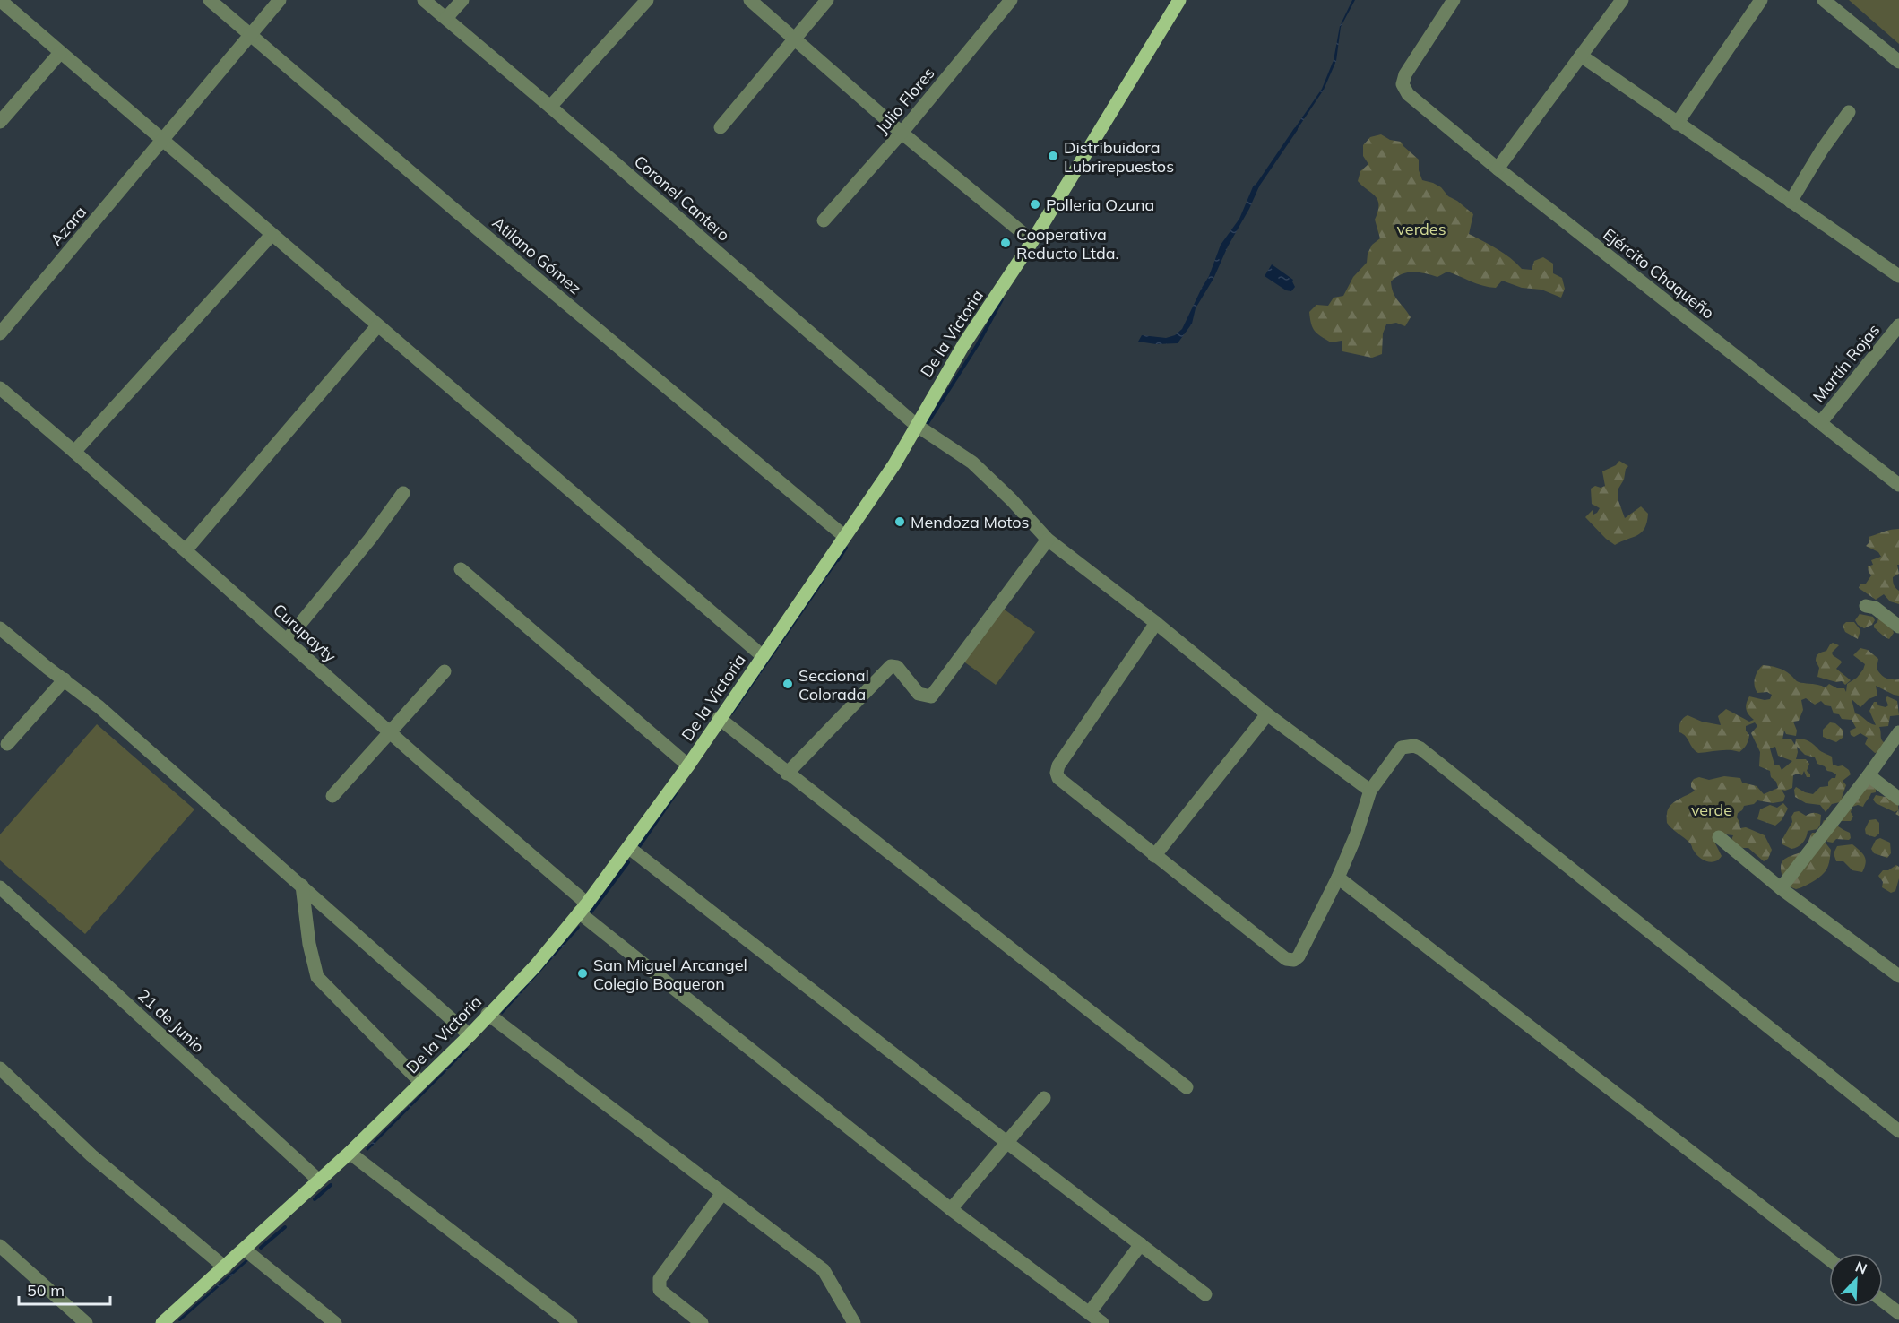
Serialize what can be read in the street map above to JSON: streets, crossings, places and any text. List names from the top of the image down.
{
  "streets": {
    "main road": ["De la Victoria"],
    "street": [
      "Julio Flores",
      "Coronel Cantero",
      "Azara",
      "Atilano Gómez",
      "Ejército Chaqueño",
      "Martín Rojas",
      "Curupayty",
      "21 de Junio"
    ]
  },
  "crossings": [
    ["Coronel Cantero", "De la Victoria"],
    ["Azara", "Atilano Gómez"],
    ["Atilano Gómez", "De la Victoria"],
    ["Ejército Chaqueño", "Martín Rojas"],
    ["De la Victoria", "Curupayty"],
    ["De la Victoria", "21 de Junio"]
  ],
  "parks": ["verdes", "verde"],
  "places": [
    "Distribuidora Lubrirepuestos",
    "Polleria Ozuna",
    "Cooperativa Reducto Ltda.",
    "Mendoza Motos",
    "Seccional Colorada",
    "San Miguel Arcangel Colegio Boqueron"
  ],
  "scale_bar": "50 m",
  "north": "top right"
}
